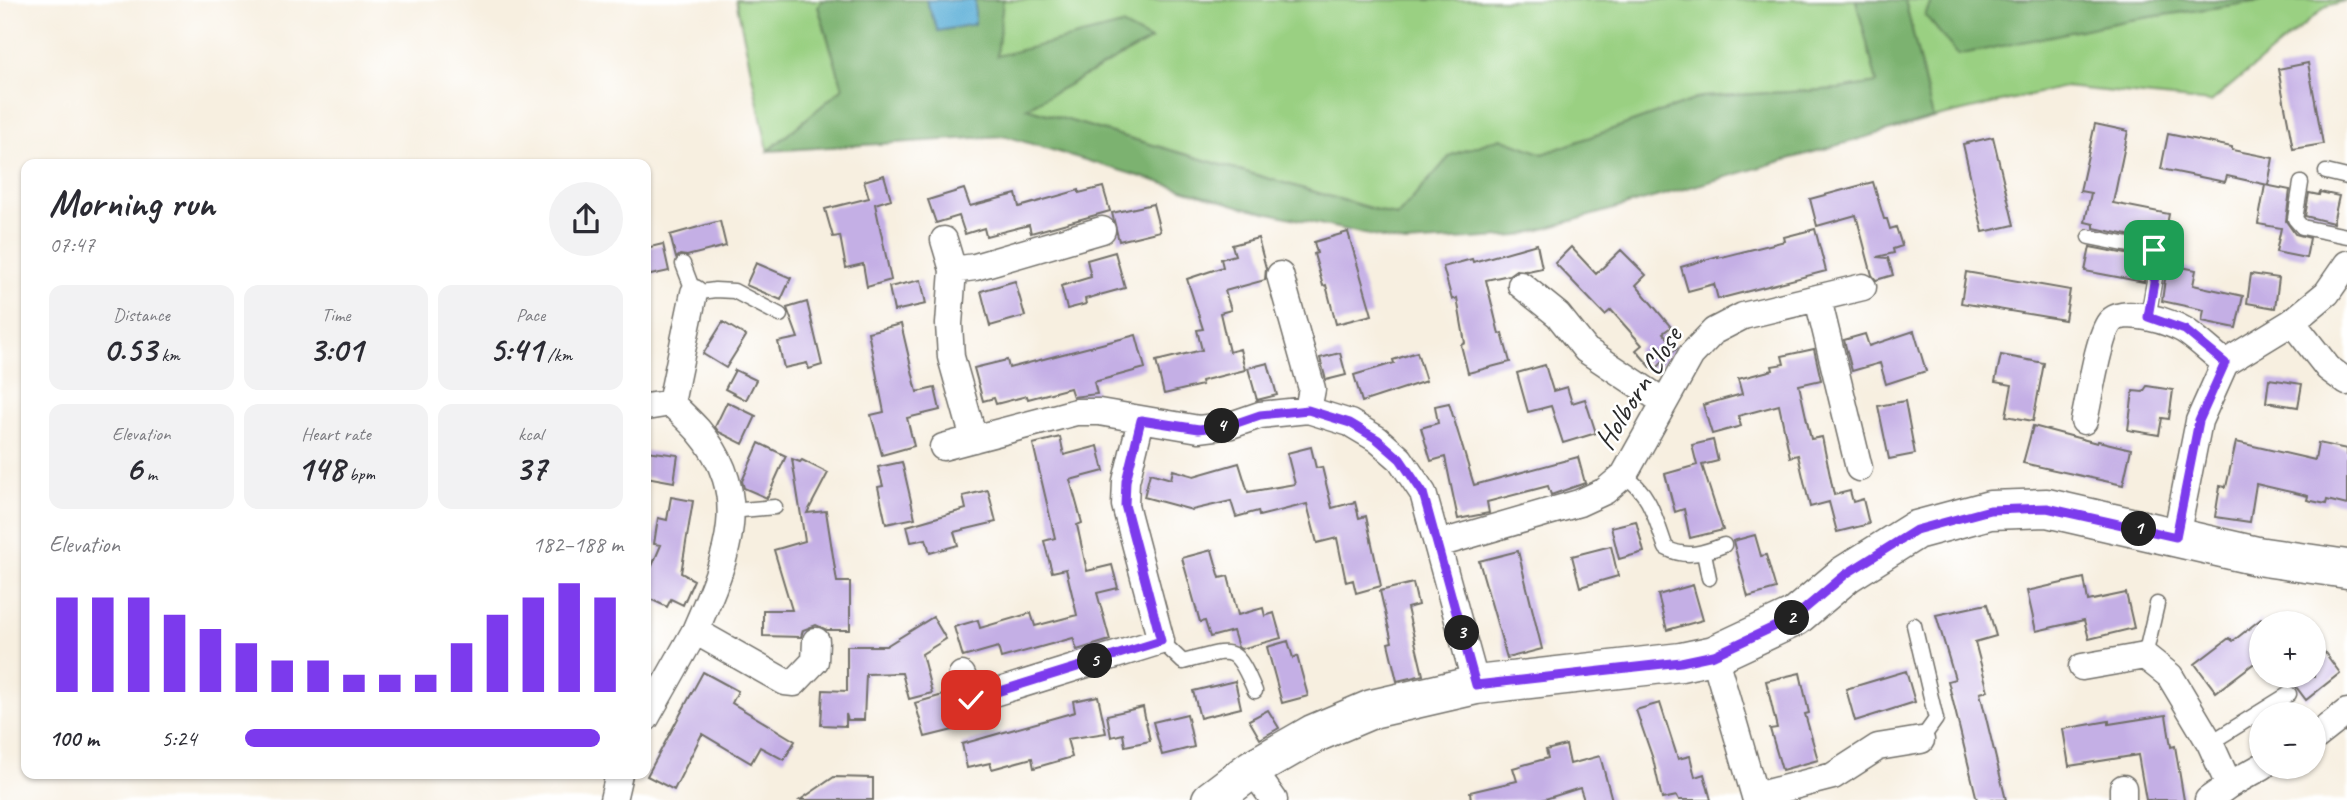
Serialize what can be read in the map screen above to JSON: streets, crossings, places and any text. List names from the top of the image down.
{
  "streets": {
    "street": ["Holborn Close"]
  },
  "page": {
    "heading": ["Morning run", "07:47"],
    "stats": [
      ["Distance", "0.53 km"],
      ["Time", "3:01"],
      ["Pace", "5:41 /km"],
      ["Elevation", "6 m"],
      ["Heart rate", "148 bpm"],
      ["kcal", "37"]
    ],
    "pins": [
      "4",
      "1",
      "2",
      "3",
      "5"
    ],
    "chart": ["Elevation", "182–188 m"],
    "map_buttons": ["+", "−"],
    "list": [
      {
        "name": "100 m",
        "note": "5:24"
      }
    ]
  }
}
